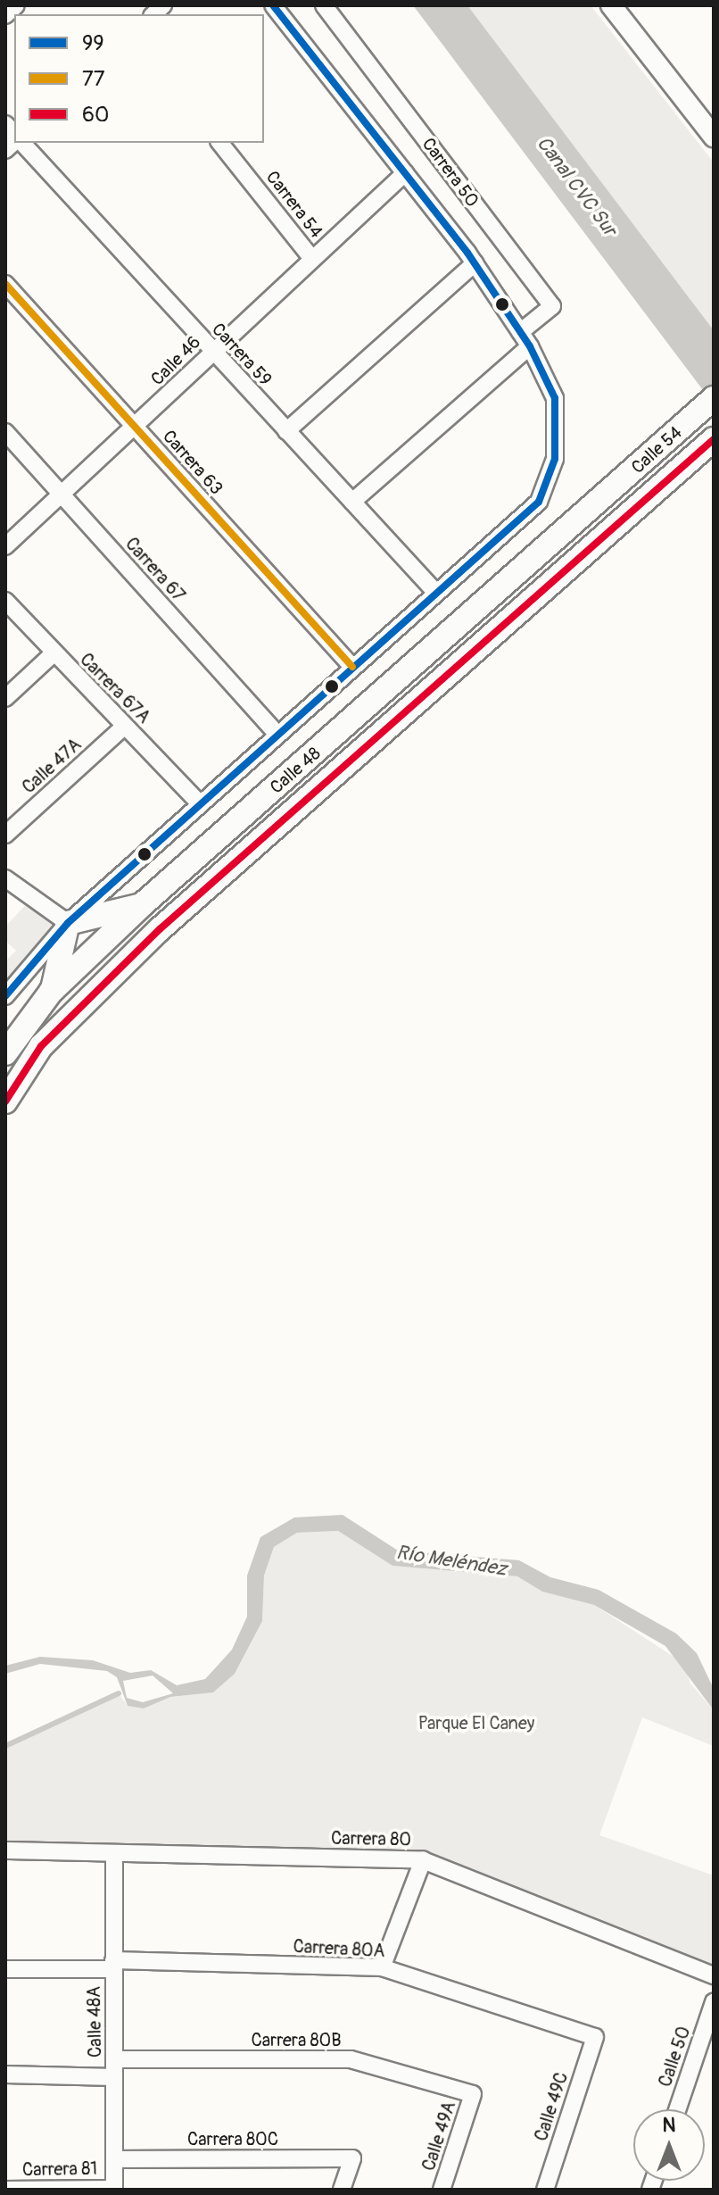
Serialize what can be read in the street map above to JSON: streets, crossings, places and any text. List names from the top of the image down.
{
  "streets": {
    "main road": ["Calle 54", "Calle 48"],
    "street": [
      "Carrera 50",
      "Carrera 54",
      "Carrera 59",
      "Calle 46",
      "Carrera 63",
      "Carrera 67",
      "Carrera 67A",
      "Calle 47A",
      "Carrera 80",
      "Carrera 80A",
      "Calle 48A",
      "Carrera 80B",
      "Calle 50",
      "Calle 49C",
      "Calle 49A",
      "Carrera 80C",
      "Carrera 81"
    ]
  },
  "crossings": [
    ["Carrera 50", "Carrera 59"],
    ["Carrera 50", "Calle 46"],
    ["Carrera 54", "Calle 46"],
    ["Carrera 59", "Calle 46"],
    ["Calle 46", "Carrera 63"],
    ["Calle 46", "Carrera 67"],
    ["Calle 54", "Calle 48"],
    ["Carrera 67A", "Calle 47A"],
    ["Carrera 80", "Calle 48A"],
    ["Carrera 80A", "Calle 48A"],
    ["Carrera 80A", "Calle 49C"],
    ["Calle 48A", "Carrera 80B"],
    ["Calle 48A", "Carrera 80C"],
    ["Calle 48A", "Carrera 81"],
    ["Carrera 80B", "Calle 49A"]
  ],
  "water": ["Canal CVC Sur", "Río Meléndez"],
  "parks": ["Parque El Caney"],
  "lines": ["transit line 99", "transit line 77", "transit line 60"],
  "legend": ["99", "77", "60"],
  "north": "top"
}
